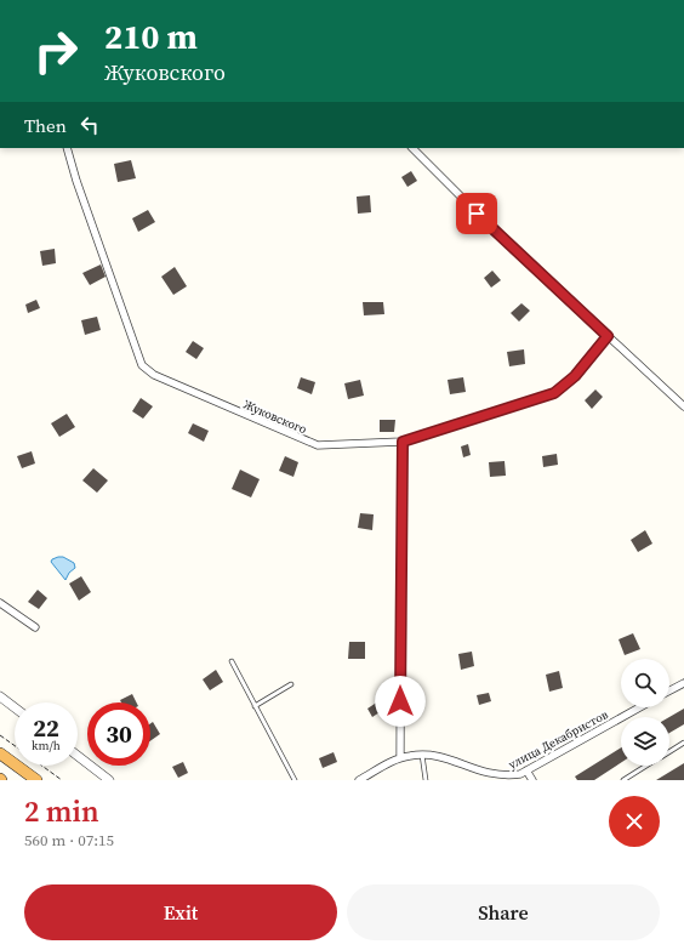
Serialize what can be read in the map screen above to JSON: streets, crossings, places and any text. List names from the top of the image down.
{
  "streets": {
    "street": ["Жуковского", "улица Декабристов"]
  },
  "page": {
    "turn": ["210 m", "Жуковского"],
    "then": "Then",
    "speed": "22 km/h",
    "limit": "30",
    "heading": ["2 min", "560 m · 07:15"],
    "buttons": ["Exit", "Share"]
  }
}
